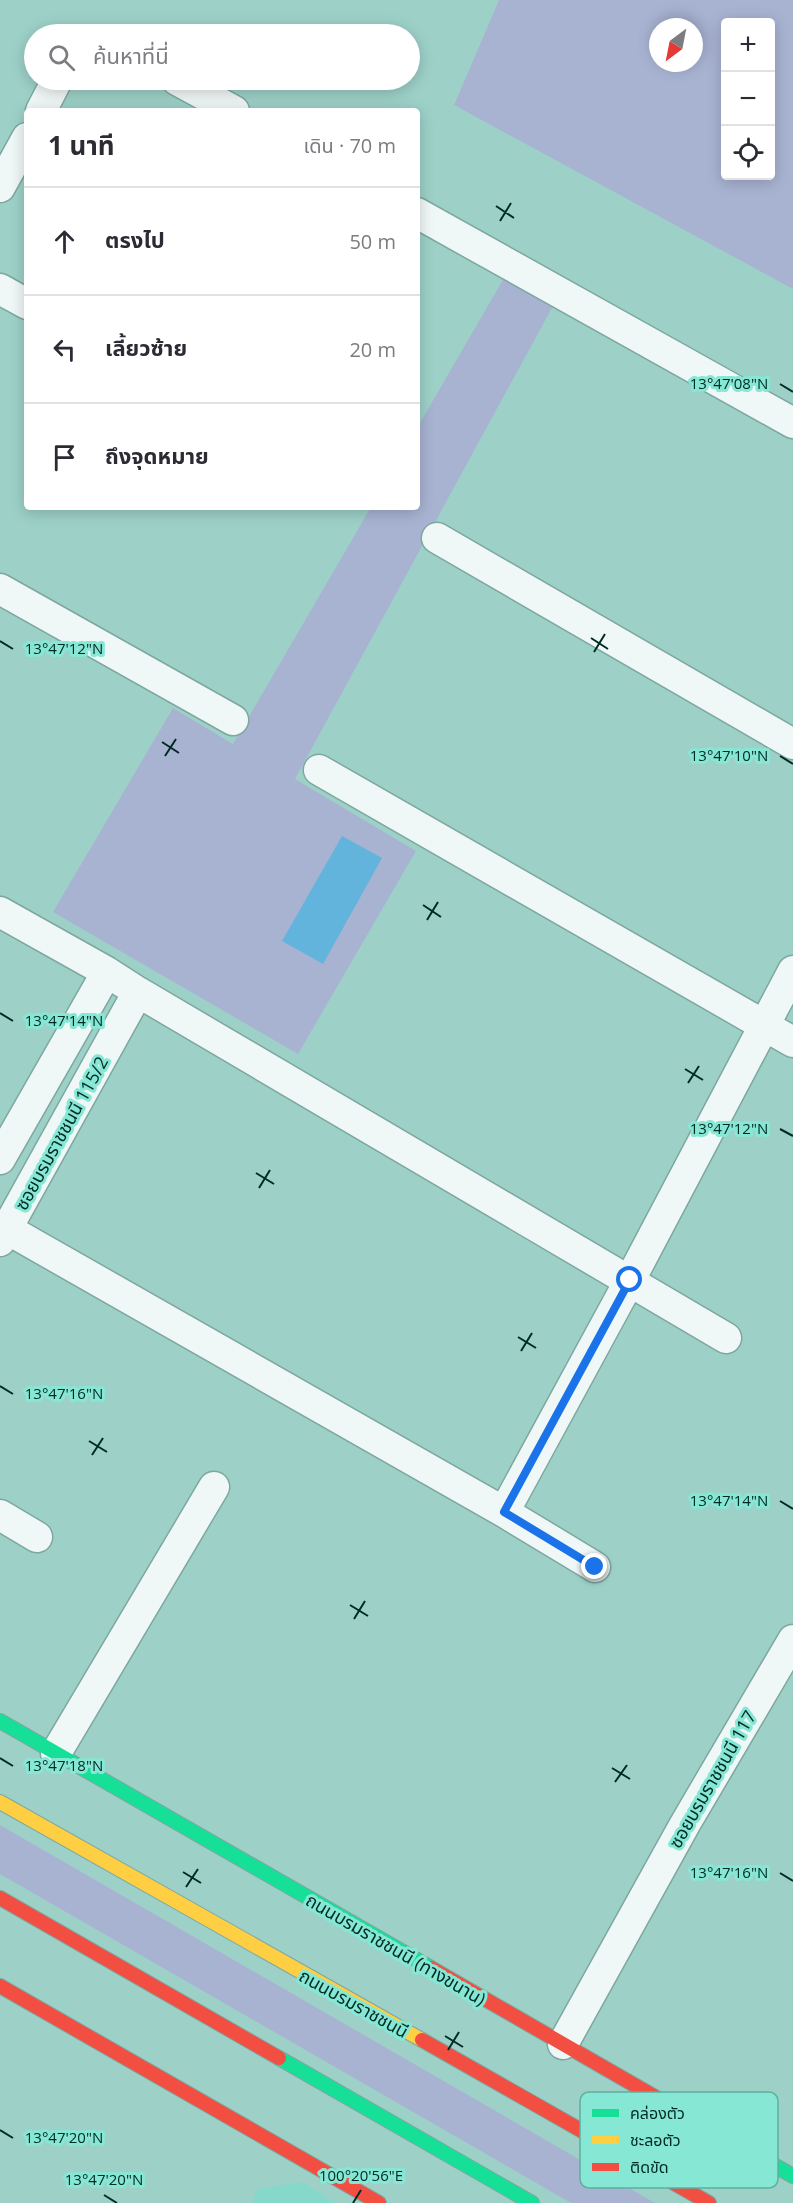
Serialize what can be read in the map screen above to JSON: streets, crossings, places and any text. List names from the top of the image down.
{
  "streets": {
    "main road": ["ถนนบรมราชชนนี (ทางขนาน)", "ถนนบรมราชชนนี"],
    "street": ["ซอยบรมราชชนนี 115/2", "ซอยบรมราชชนนี 117"]
  },
  "crossings": [
    ["ซอยบรมราชชนนี 117", "ถนนบรมราชชนนี (ทางขนาน)"]
  ],
  "legend": ["คล่องตัว", "ชะลอตัว", "ติดขัด"],
  "north": "bottom left",
  "page": {
    "map_buttons": ["+", "−"],
    "search": "ค้นหาที่นี่",
    "heading": ["1 นาที", "เดิน · 70 m"],
    "list": [
      ["ตรงไป", "50 m"],
      ["เลี้ยวซ้าย", "20 m"],
      "ถึงจุดหมาย"
    ]
  },
  "coordinates": [
    "13°47'08\"N",
    "13°47'12\"N",
    "13°47'10\"N",
    "13°47'14\"N",
    "13°47'16\"N",
    "13°47'18\"N",
    "13°47'20\"N",
    "100°20'56\"E"
  ]
}
